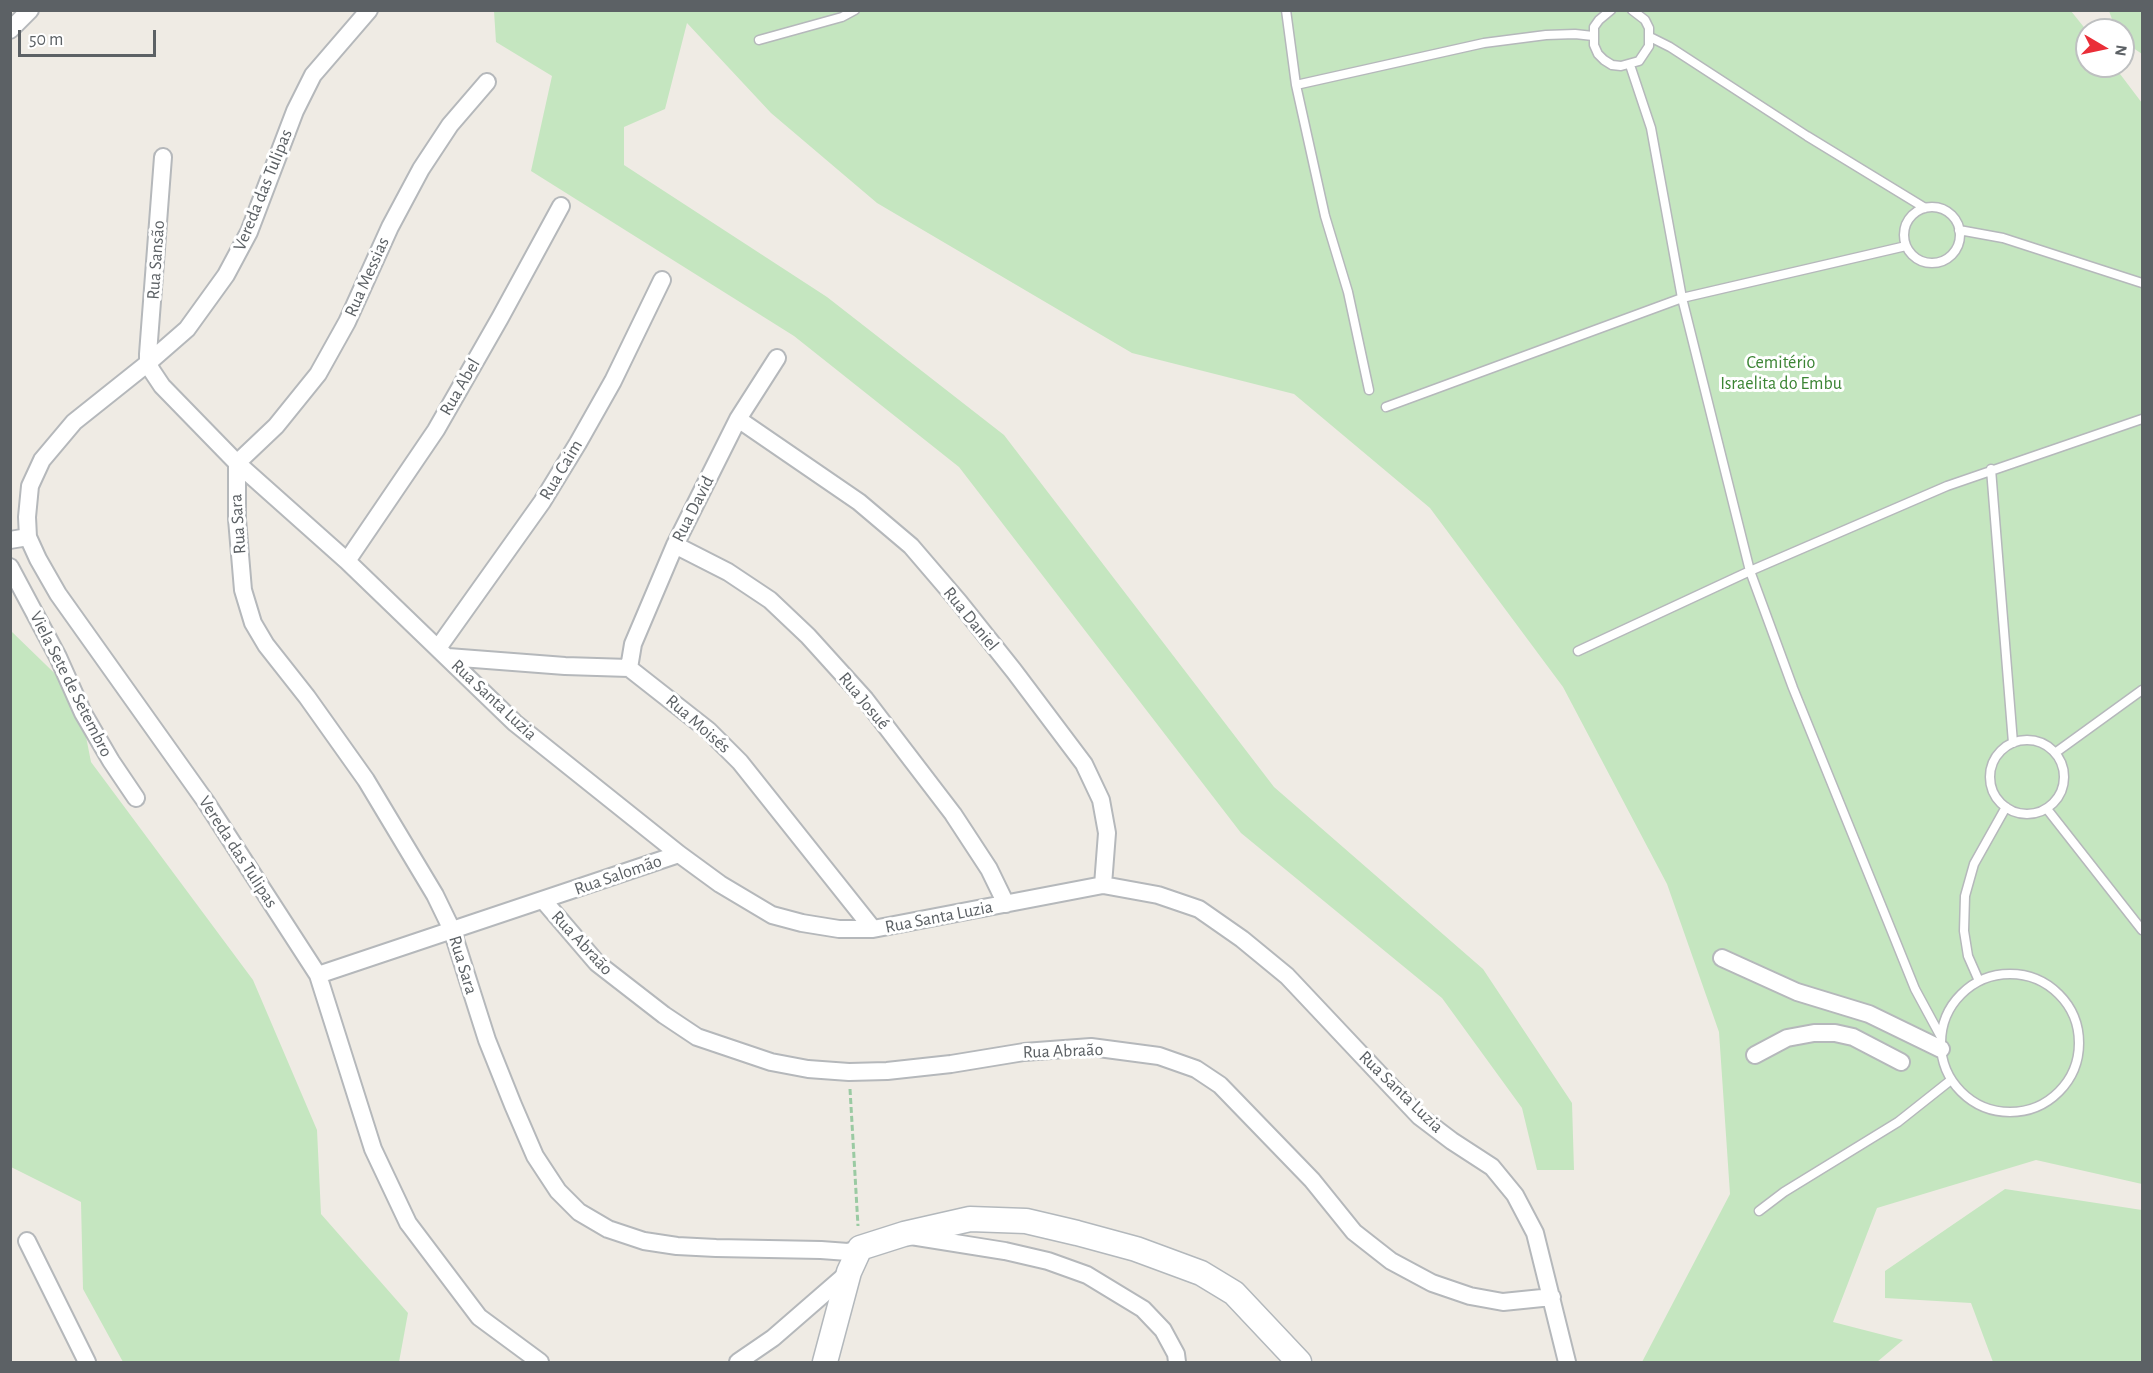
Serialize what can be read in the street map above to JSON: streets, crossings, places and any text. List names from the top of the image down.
{
  "streets": {
    "street": [
      "Vereda das Tulipas",
      "Rua Sansão",
      "Rua Messias",
      "Rua Abel",
      "Rua Caim",
      "Rua David",
      "Rua Sara",
      "Rua Daniel",
      "Viela Sete de Setembro",
      "Rua Santa Luzia",
      "Rua Josué",
      "Rua Moisés",
      "Rua Salomão",
      "Rua Abraão"
    ]
  },
  "crossings": [
    ["Vereda das Tulipas", "Rua Sansão"],
    ["Vereda das Tulipas", "Rua Salomão"],
    ["Rua Messias", "Rua Sara"],
    ["Rua Messias", "Rua Santa Luzia"],
    ["Rua Abel", "Rua Santa Luzia"],
    ["Rua Caim", "Rua Santa Luzia"],
    ["Rua David", "Rua Daniel"],
    ["Rua David", "Rua Josué"],
    ["Rua David", "Rua Moisés"],
    ["Rua Sara", "Rua Santa Luzia"],
    ["Rua Sara", "Rua Salomão"],
    ["Rua Daniel", "Rua Santa Luzia"],
    ["Rua Santa Luzia", "Rua Josué"],
    ["Rua Santa Luzia", "Rua Moisés"],
    ["Rua Santa Luzia", "Rua Salomão"],
    ["Rua Santa Luzia", "Rua Abraão"],
    ["Rua Salomão", "Rua Abraão"]
  ],
  "parks": ["Cemitério Israelita do Embu"],
  "scale_bar": "50 m",
  "north": "right"
}
